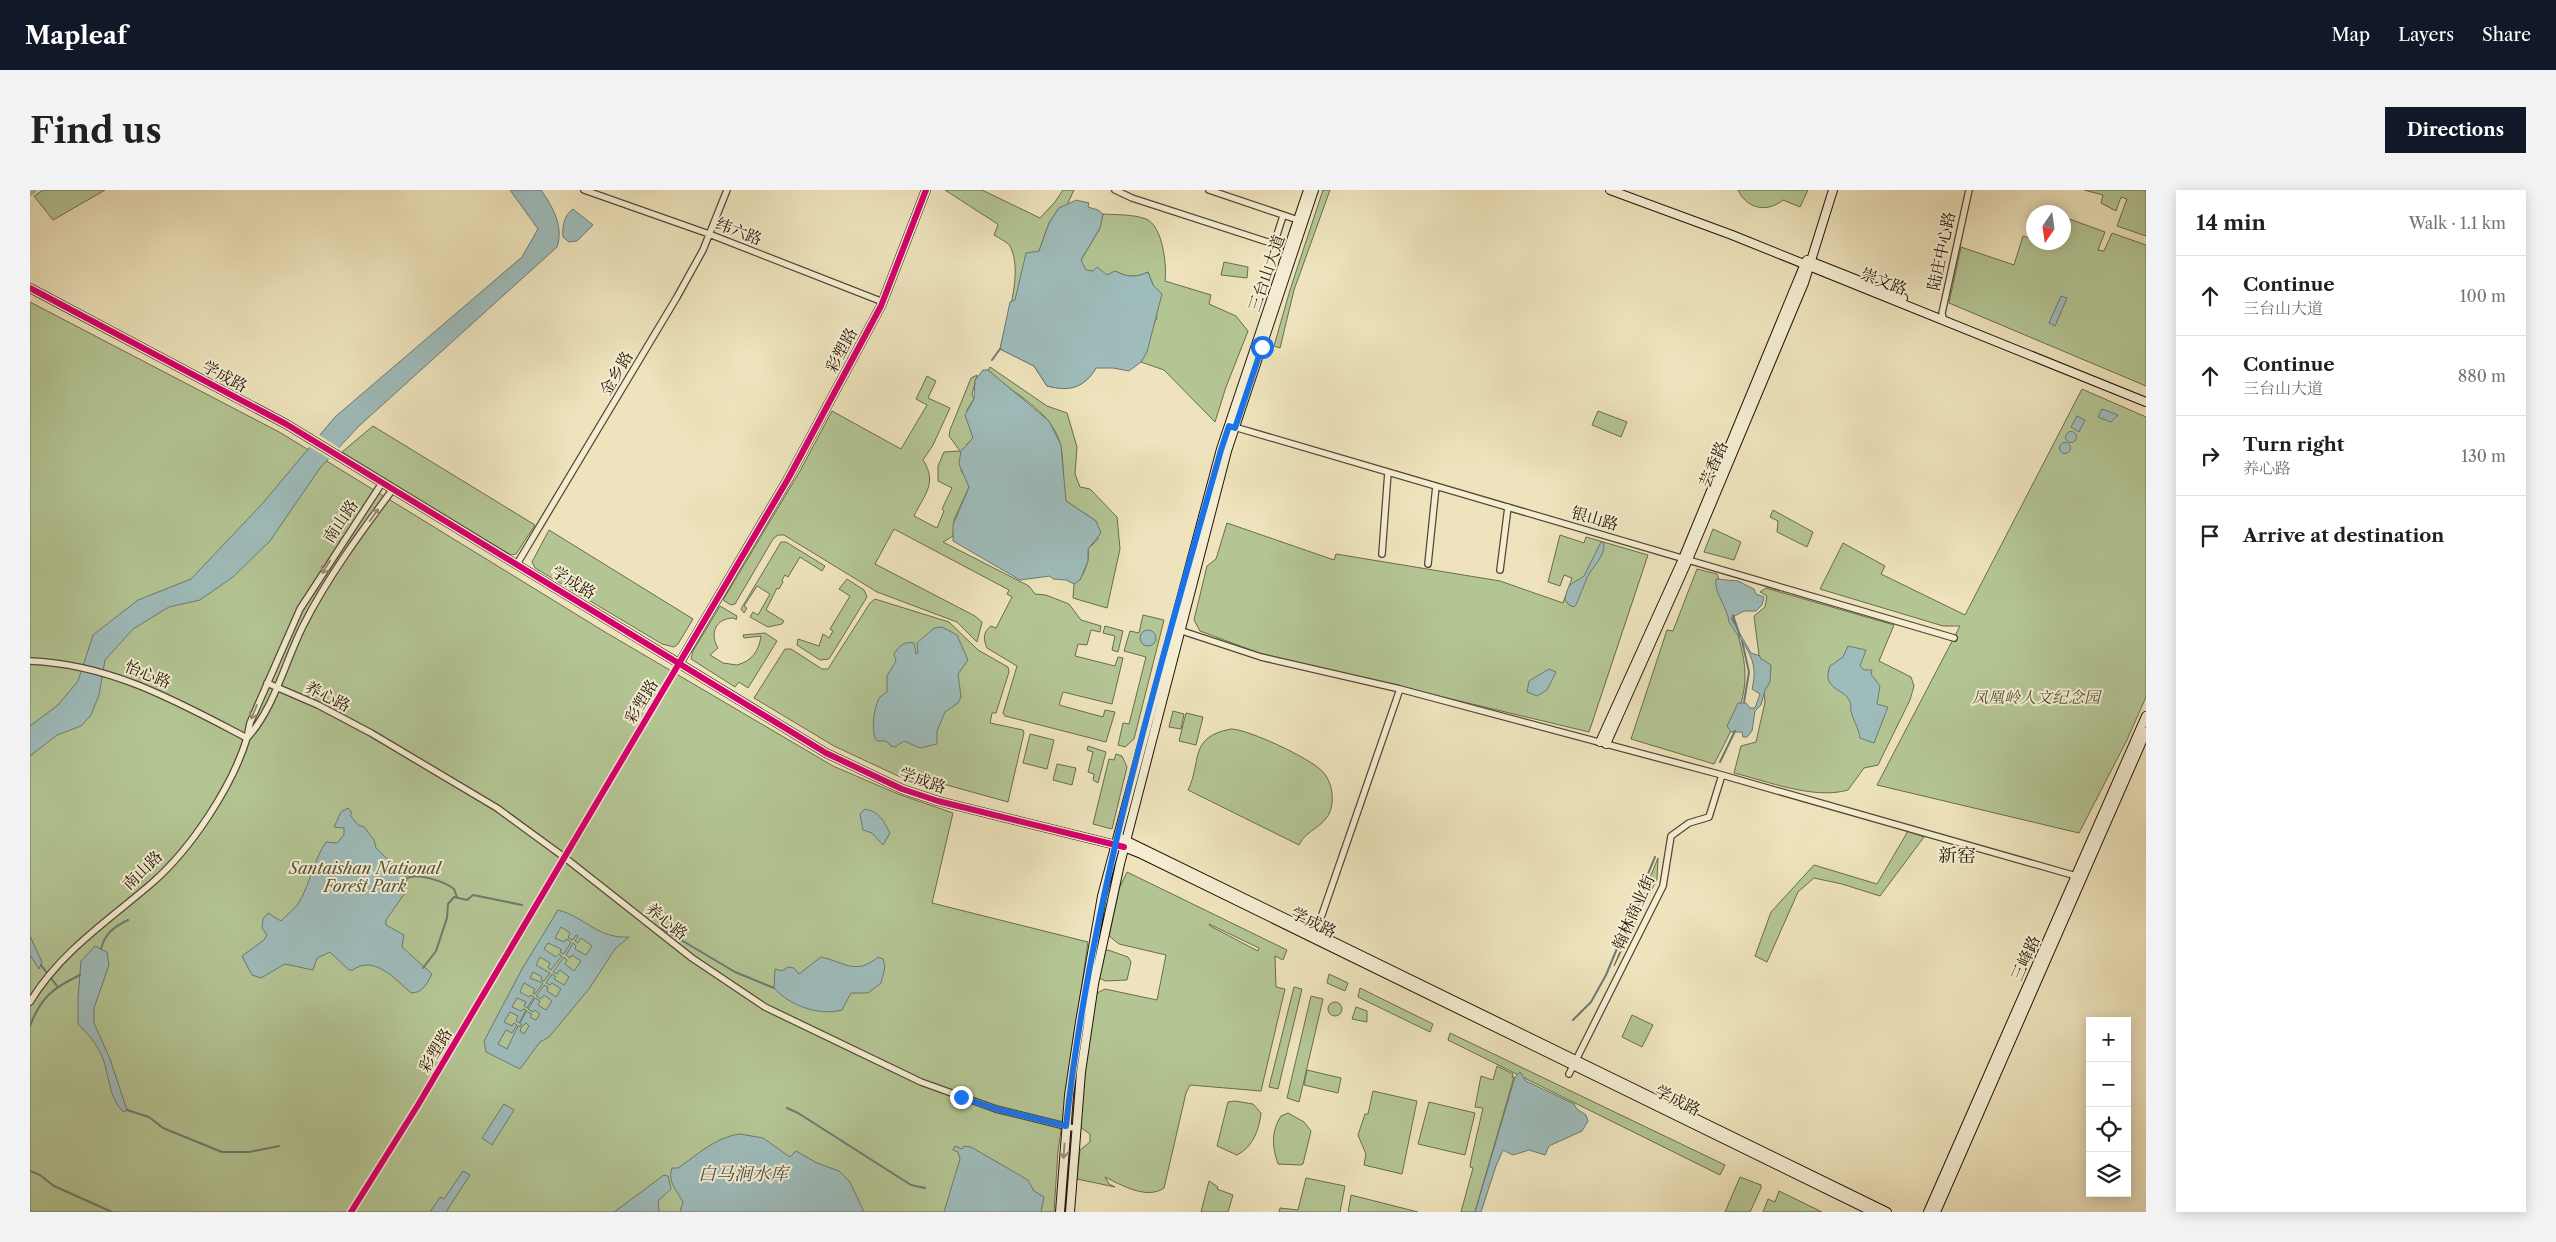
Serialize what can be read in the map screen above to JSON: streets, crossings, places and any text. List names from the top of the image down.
{
  "streets": {
    "main road": [
      "三台山大道",
      "崇文路",
      "彩塑路",
      "学成路",
      "芸香路",
      "三峰路"
    ],
    "street": [
      "纬六路",
      "陆庄中心路",
      "金乡路",
      "银山路",
      "南山路",
      "怡心路",
      "养心路",
      "翰林商业街"
    ]
  },
  "crossings": [
    ["纬六路", "彩塑路"],
    ["纬六路", "金乡路"],
    ["陆庄中心路", "崇文路"],
    ["三台山大道", "学成路"],
    ["三台山大道", "银山路"],
    ["三台山大道", "养心路"],
    ["崇文路", "芸香路"],
    ["彩塑路", "学成路"],
    ["彩塑路", "养心路"],
    ["金乡路", "学成路"],
    ["学成路", "南山路"],
    ["学成路", "翰林商业街"],
    ["芸香路", "银山路"],
    ["南山路", "怡心路"],
    ["南山路", "养心路"]
  ],
  "districts": ["新窑"],
  "water": ["白马涧水库"],
  "parks": ["凤凰岭人文纪念园", "Santaishan National Forest Park"],
  "north": "bottom",
  "page": {
    "header": "Mapleaf",
    "nav": ["Map", "Layers", "Share"],
    "buttons": "Directions",
    "title": "Find us",
    "heading": ["14 min", "Walk · 1.1 km"],
    "list": [
      ["Continue", "三台山大道", "100 m"],
      ["Continue", "三台山大道", "880 m"],
      ["Turn right", "养心路", "130 m"],
      "Arrive at destination"
    ],
    "map_buttons": ["+", "−"]
  }
}
